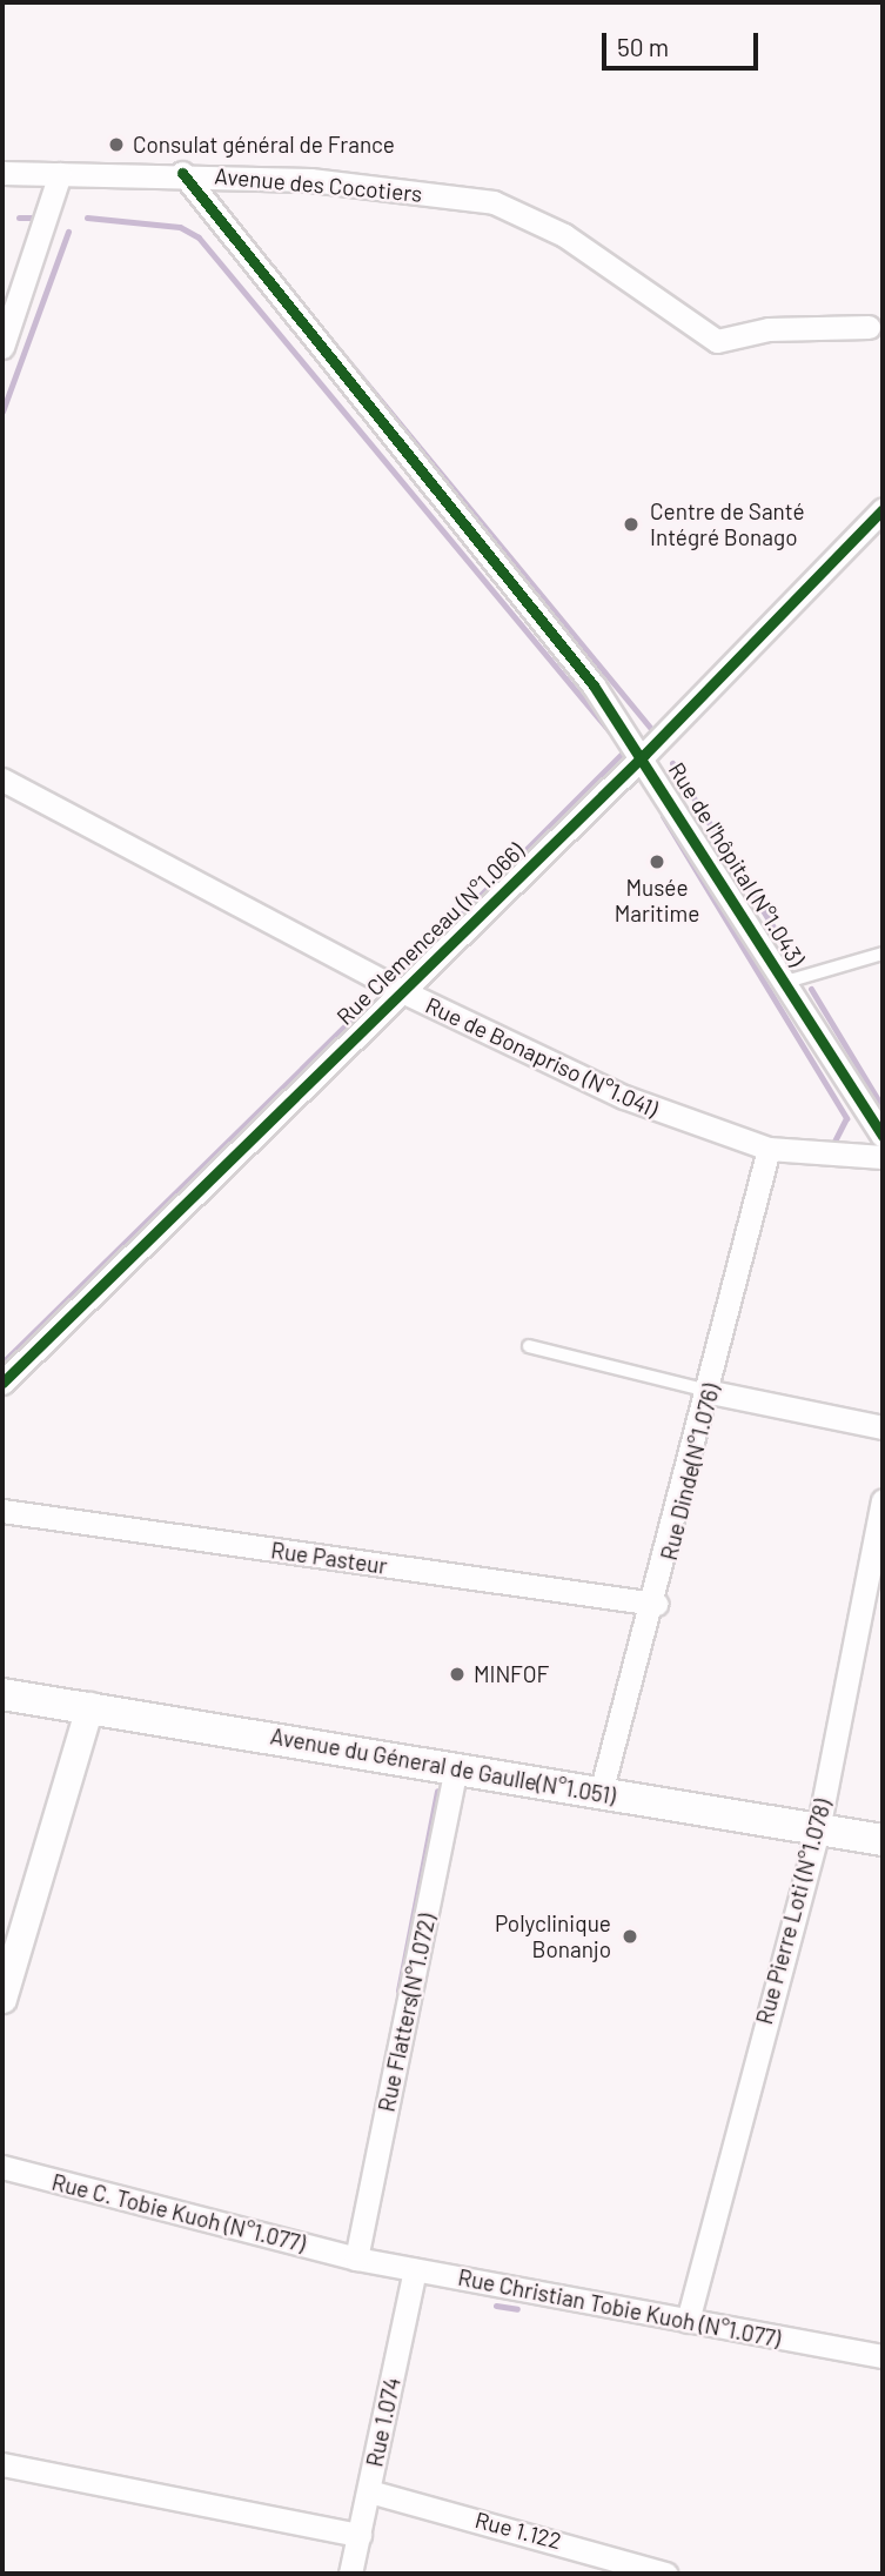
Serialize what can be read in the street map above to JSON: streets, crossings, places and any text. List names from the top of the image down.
{
  "streets": {
    "main road": ["Avenue du Géneral de Gaulle(N°1.051)"],
    "street": [
      "Avenue des Cocotiers",
      "Rue de l'hôpital (N°1.043)",
      "Rue Clemenceau (N°1.066)",
      "Rue de Bonapriso (N°1.041)",
      "Rue Dinde(N°1.076)",
      "Rue Pasteur",
      "Rue Pierre Loti (N°1.078)",
      "Rue Flatters(N°1.072)",
      "Rue C. Tobie Kuoh (N°1.077)",
      "Rue Christian Tobie Kuoh (N°1.077)",
      "Rue 1.074",
      "Rue 1.122"
    ]
  },
  "crossings": [
    ["Avenue des Cocotiers", "Rue de l'hôpital (N°1.043)"],
    ["Rue de l'hôpital (N°1.043)", "Rue Clemenceau (N°1.066)"],
    ["Rue Clemenceau (N°1.066)", "Rue de Bonapriso (N°1.041)"],
    ["Rue de Bonapriso (N°1.041)", "Rue Dinde(N°1.076)"],
    ["Rue Dinde(N°1.076)", "Rue Pasteur"],
    ["Rue Dinde(N°1.076)", "Avenue du Géneral de Gaulle(N°1.051)"],
    ["Avenue du Géneral de Gaulle(N°1.051)", "Rue Pierre Loti (N°1.078)"],
    ["Avenue du Géneral de Gaulle(N°1.051)", "Rue Flatters(N°1.072)"],
    ["Rue Pierre Loti (N°1.078)", "Rue Christian Tobie Kuoh (N°1.077)"],
    ["Rue Flatters(N°1.072)", "Rue C. Tobie Kuoh (N°1.077)"],
    ["Rue Flatters(N°1.072)", "Rue Christian Tobie Kuoh (N°1.077)"],
    ["Rue C. Tobie Kuoh (N°1.077)", "Rue Christian Tobie Kuoh (N°1.077)"],
    ["Rue Christian Tobie Kuoh (N°1.077)", "Rue 1.074"],
    ["Rue 1.074", "Rue 1.122"]
  ],
  "places": [
    "Consulat général de France",
    "Centre de Santé Intégré Bonago",
    "Musée Maritime",
    "MINFOF",
    "Polyclinique Bonanjo"
  ],
  "scale_bar": "50 m"
}
